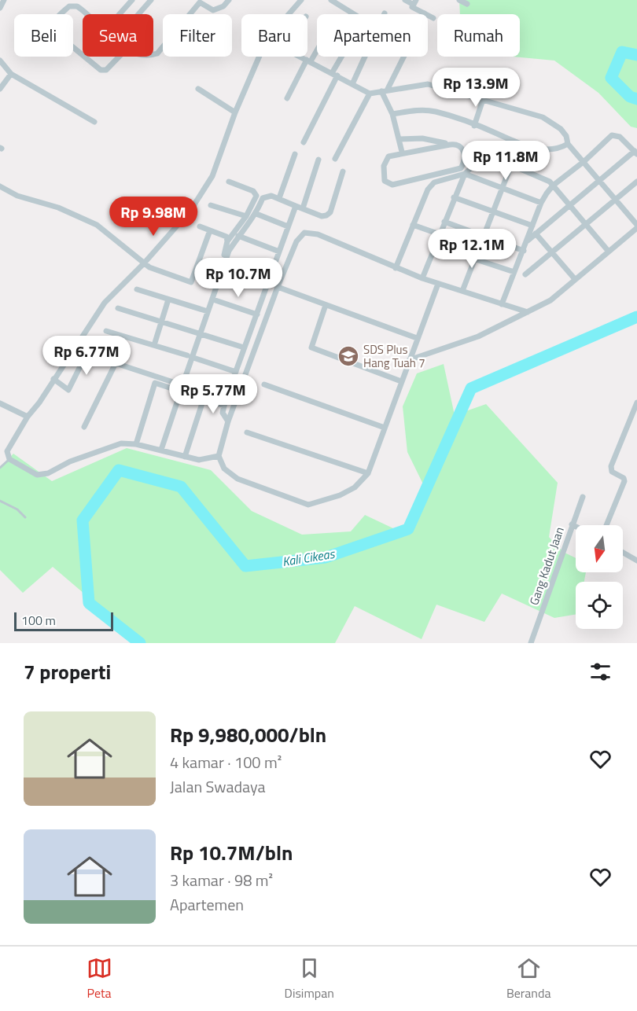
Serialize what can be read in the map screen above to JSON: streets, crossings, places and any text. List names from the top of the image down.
{
  "streets": {
    "street": ["Gang Kadut Jaan"]
  },
  "water": ["Kali Cikeas"],
  "places": {
    "school or university": ["SDS Plus Hang Tuah 7"]
  },
  "scale_bar": "100 m",
  "north": "bottom",
  "page": {
    "chip": [
      "Beli",
      "Sewa",
      "Filter",
      "Baru",
      "Apartemen",
      "Rumah"
    ],
    "price": [
      "Rp 13.9M",
      "Rp 11.8M",
      "Rp 9.98M",
      "Rp 12.1M",
      "Rp 10.7M",
      "Rp 6.77M",
      "Rp 5.77M"
    ],
    "scale": "100 m",
    "heading": "7 properti",
    "list": [
      {
        "name": "Rp 9,980,000/bln",
        "note": "4 kamar · 100 m² · Jalan Swadaya"
      },
      {
        "name": "Rp 10.7M/bln",
        "note": "3 kamar · 98 m² · Apartemen"
      }
    ],
    "tabs": ["Peta", "Disimpan", "Beranda"]
  }
}
